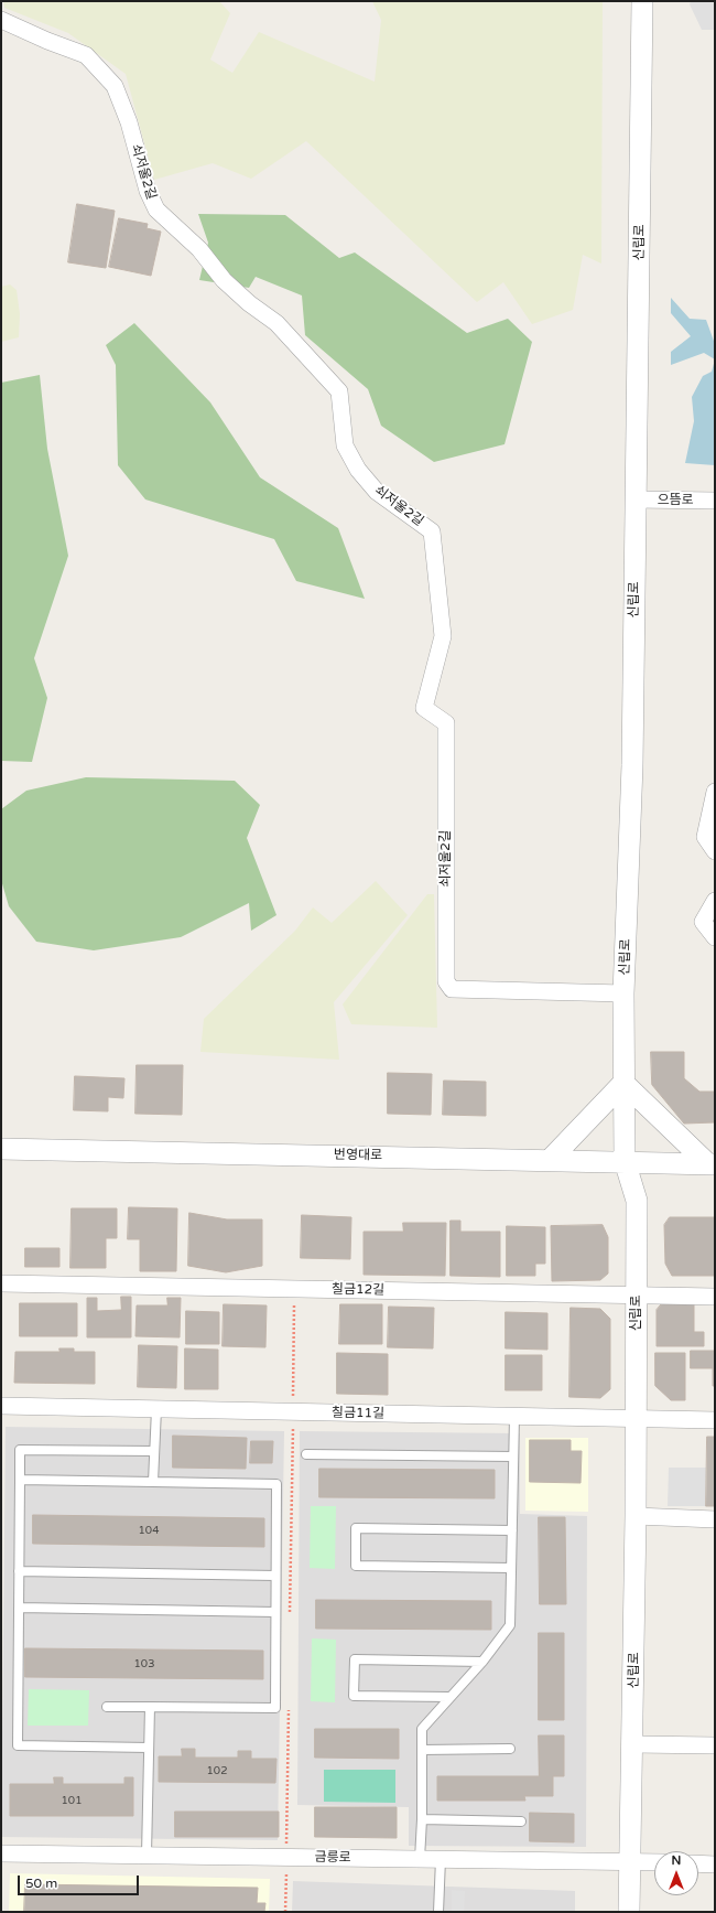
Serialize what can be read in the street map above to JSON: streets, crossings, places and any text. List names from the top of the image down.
{
  "streets": {
    "street": [
      "쇠저울2길",
      "신립로",
      "으뜸로",
      "번영대로",
      "칠금12길",
      "칠금11길",
      "금릉로"
    ]
  },
  "crossings": [
    ["쇠저울2길", "신립로"],
    ["신립로", "으뜸로"],
    ["신립로", "번영대로"],
    ["신립로", "칠금12길"],
    ["신립로", "칠금11길"],
    ["신립로", "금릉로"]
  ],
  "house_numbers": [
    "104",
    "103",
    "102",
    "101"
  ],
  "scale_bar": "50 m",
  "north": "top"
}
